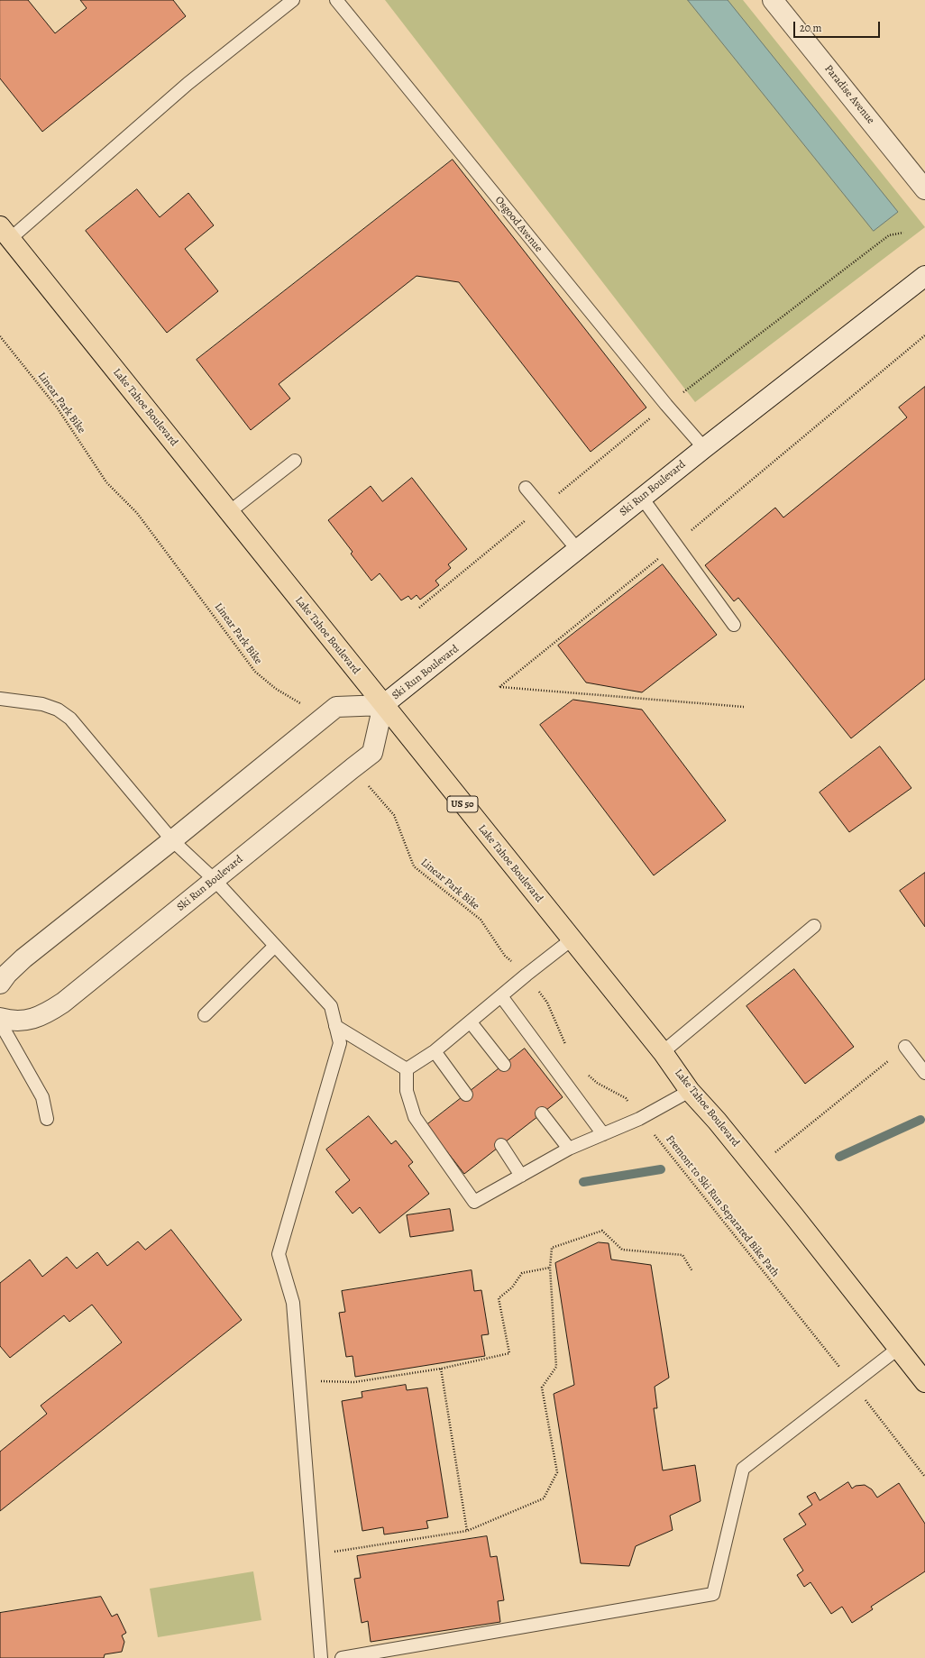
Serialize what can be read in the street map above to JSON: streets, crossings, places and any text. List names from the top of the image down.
{
  "streets": {
    "highway": ["Lake Tahoe Boulevard", "US 50"],
    "street": ["Paradise Avenue", "Ski Run Boulevard"],
    "lane": ["Osgood Avenue"],
    "path": ["Linear Park Bike", "Fremont to Ski Run Separated Bike Path"]
  },
  "crossings": [
    ["Osgood Avenue", "Ski Run Boulevard"],
    ["Linear Park Bike", "Ski Run Boulevard"],
    ["Lake Tahoe Boulevard", "Ski Run Boulevard"]
  ],
  "scale_bar": "20 m"
}
